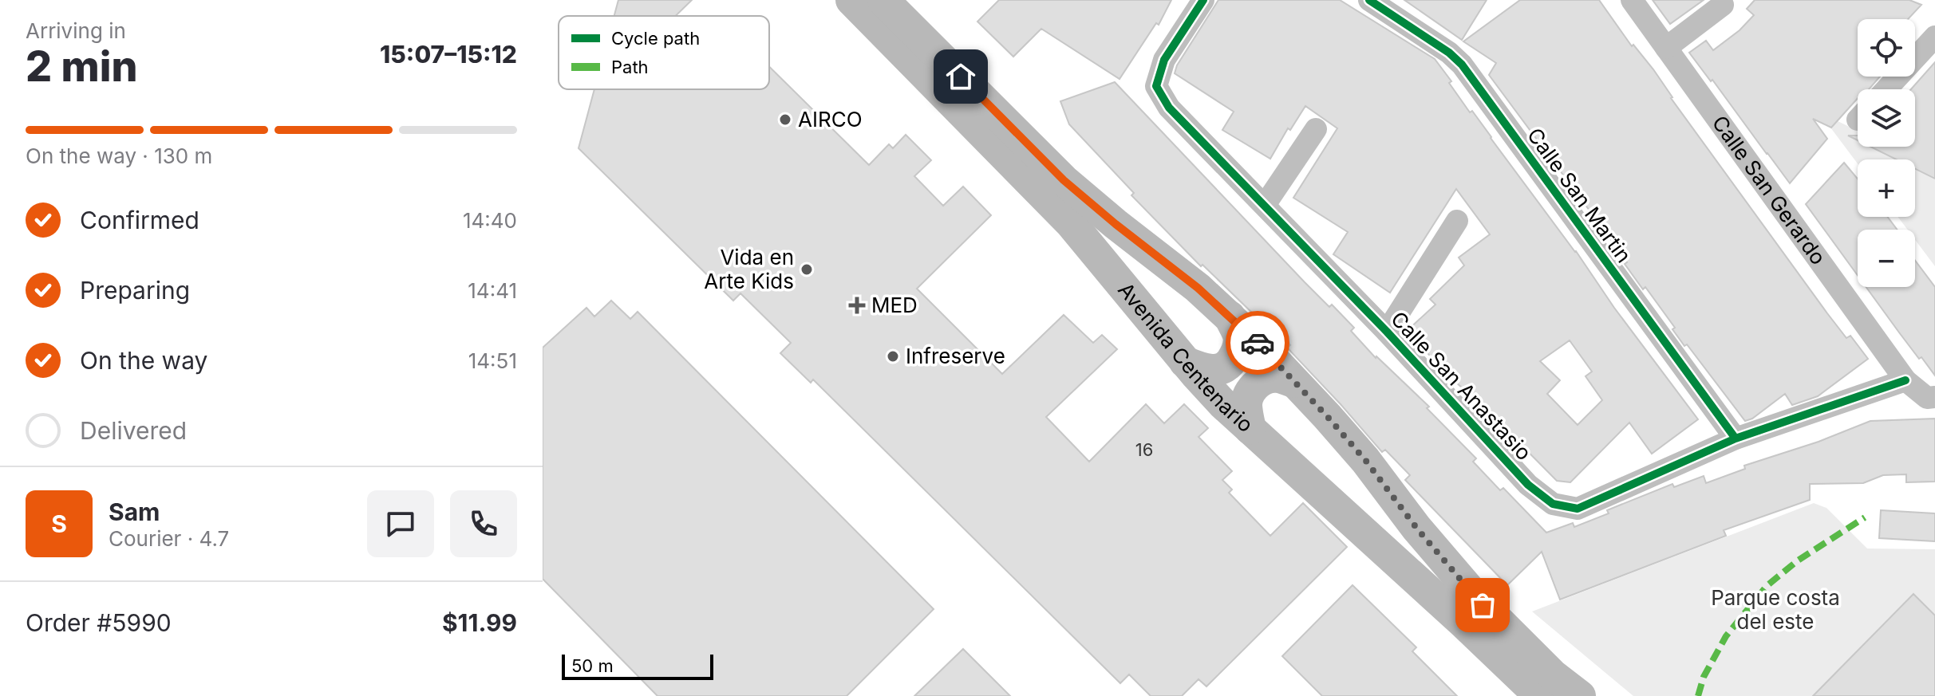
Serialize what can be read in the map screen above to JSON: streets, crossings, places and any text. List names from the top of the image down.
{
  "streets": {
    "main road": ["Avenida Centenario"],
    "street": ["Calle San Gerardo", "Calle San Martin", "Calle San Anastasio"]
  },
  "crossings": [
    ["Calle San Gerardo", "Calle San Anastasio"],
    ["Calle San Martin", "Calle San Anastasio"]
  ],
  "parks": ["Parque costa del este"],
  "places": {
    "other": ["AIRCO", "Vida en Arte Kids", "Infreserve"],
    "health": ["MED"]
  },
  "house_numbers": ["16"],
  "legend": ["Cycle path", "Path"],
  "scale_bar": "50 m",
  "page": {
    "heading": ["2 min", "Arriving in", "15:07–15:12"],
    "panel": [
      "Sam",
      "Courier · 4.7",
      "Order #5990",
      "$11.99"
    ],
    "map_buttons": ["+", "−"],
    "bar": "On the way · 130 m",
    "list": [
      ["Confirmed", "14:40"],
      ["Preparing", "14:41"],
      ["On the way", "14:51"],
      "Delivered"
    ],
    "round": "S",
    "scale": "50 m"
  }
}
